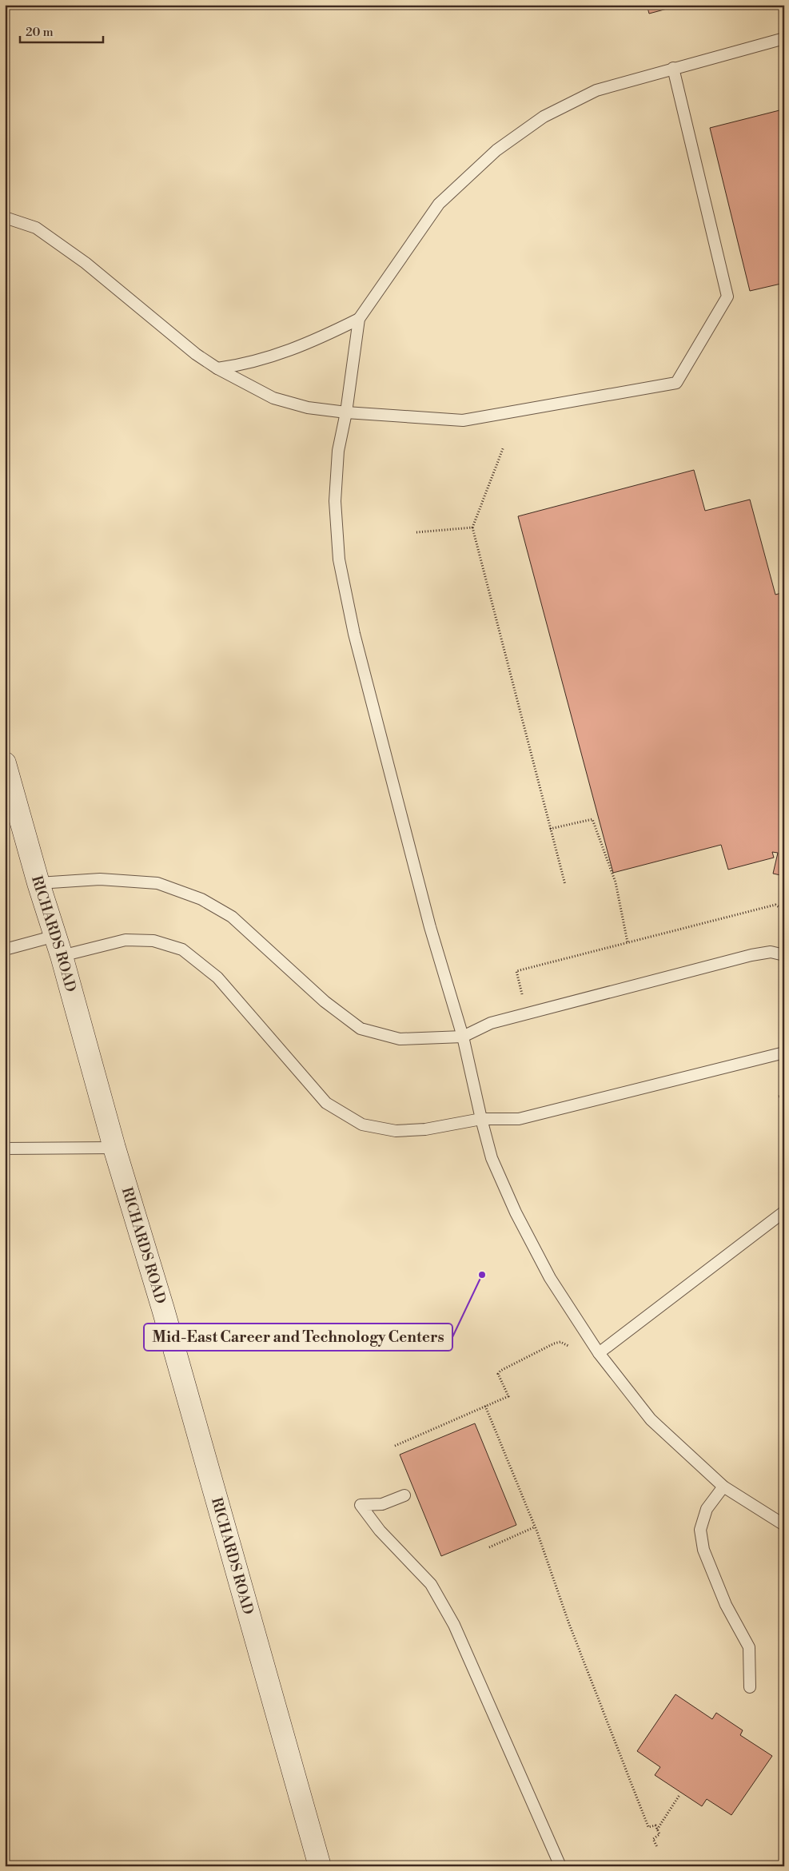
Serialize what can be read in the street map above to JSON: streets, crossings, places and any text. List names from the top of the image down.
{
  "streets": {
    "street": ["RICHARDS ROAD"]
  },
  "places": ["Mid-East Career and Technology Centers"],
  "scale_bar": "20 m"
}
